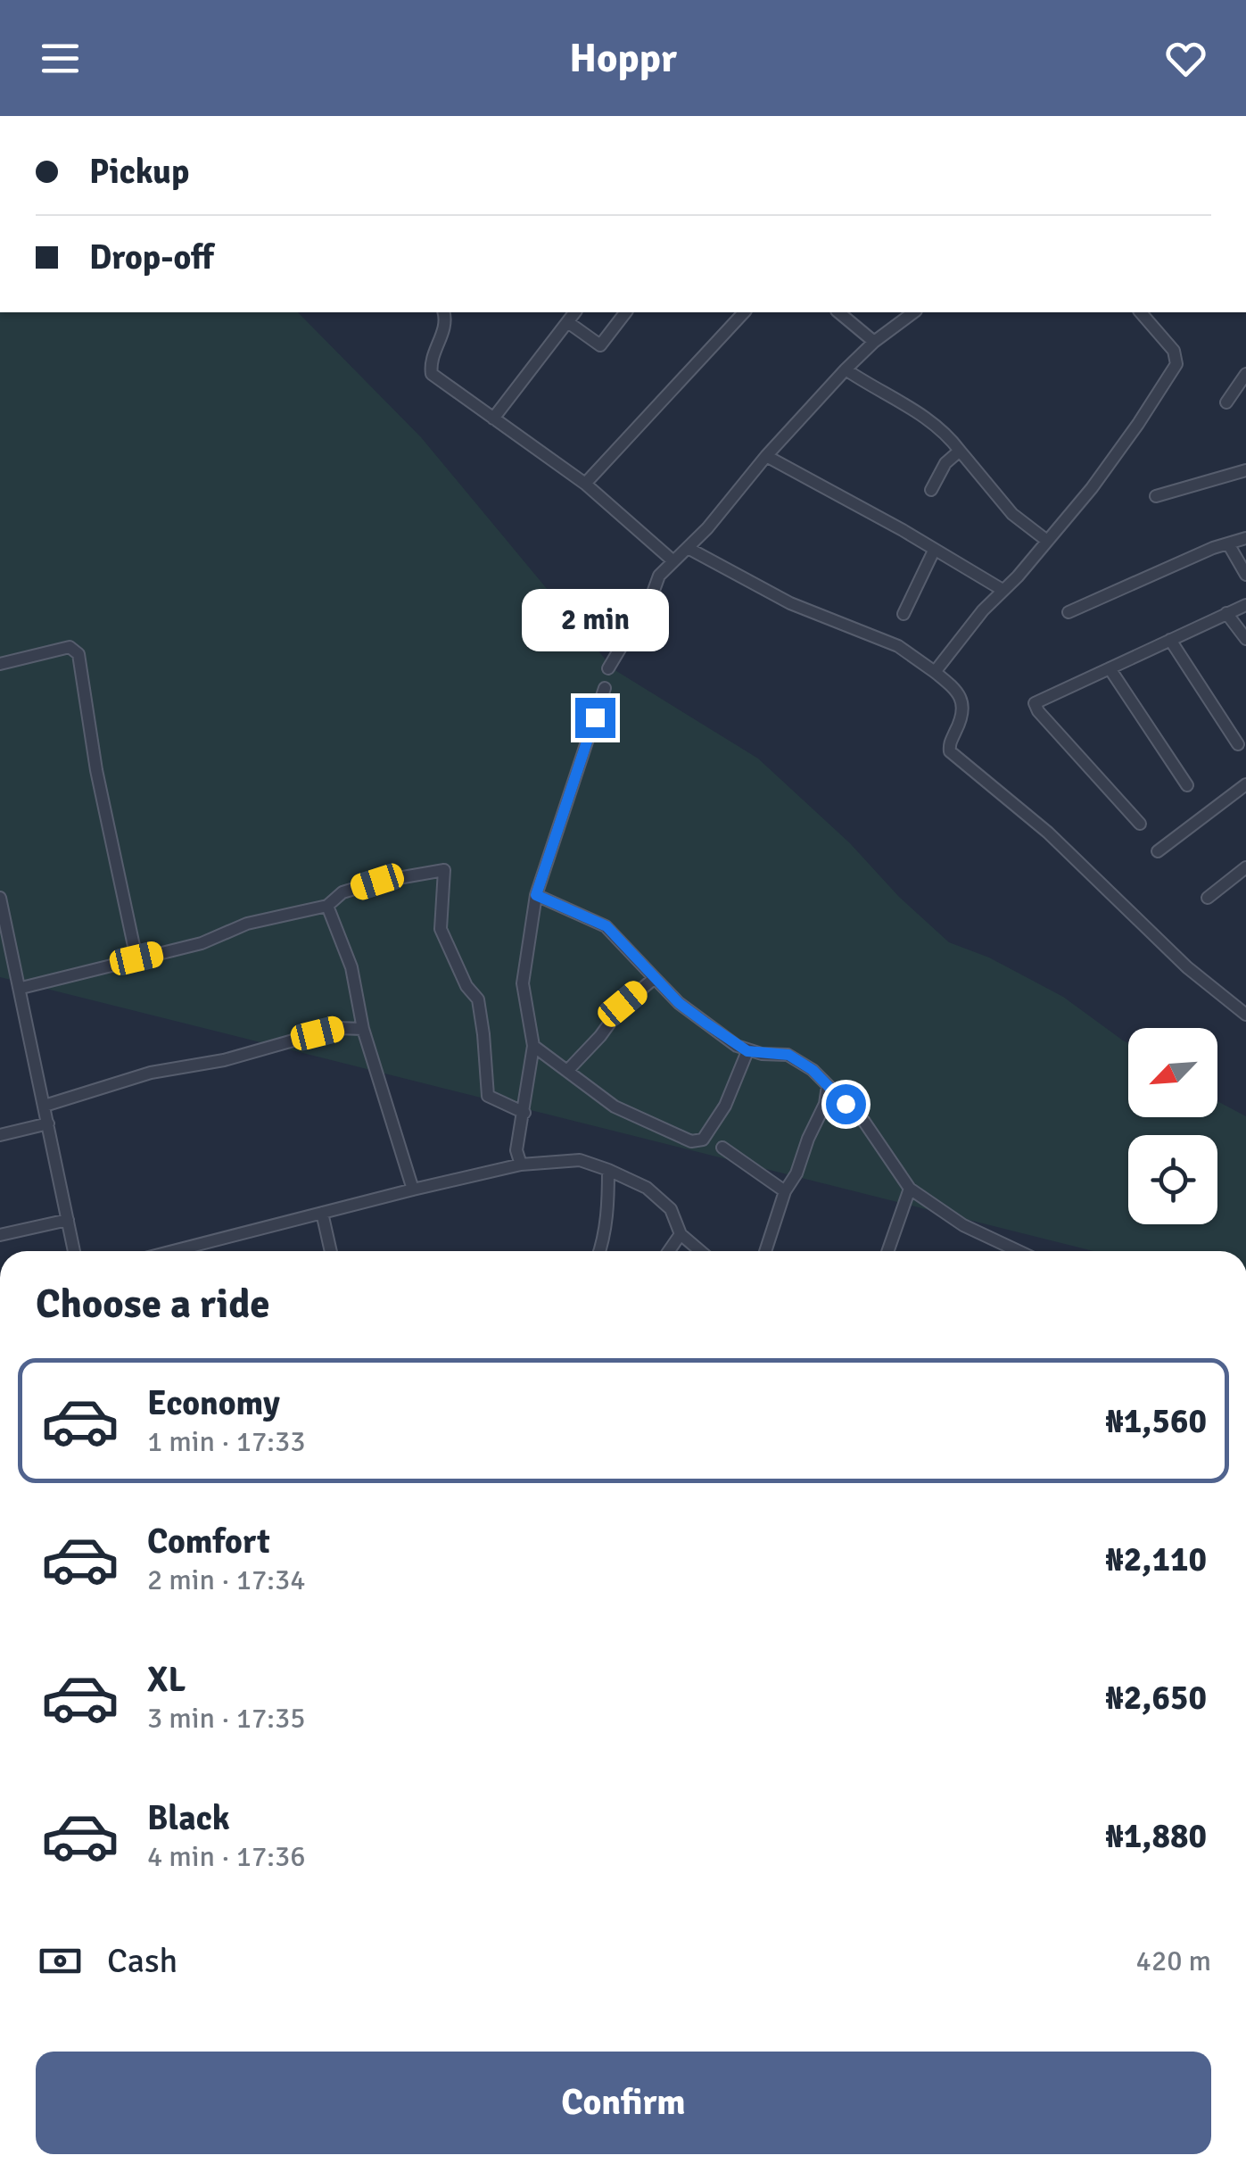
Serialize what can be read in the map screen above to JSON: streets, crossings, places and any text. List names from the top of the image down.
{
  "north": "bottom left",
  "page": {
    "header": "Hoppr",
    "banner": ["Pickup", "Drop-off"],
    "bubble": "2 min",
    "heading": "Choose a ride",
    "list": [
      {
        "name": "Economy",
        "note": "1 min · 17:33",
        "value": "₦1,560"
      },
      {
        "name": "Comfort",
        "note": "2 min · 17:34",
        "value": "₦2,110"
      },
      {
        "name": "XL",
        "note": "3 min · 17:35",
        "value": "₦2,650"
      },
      {
        "name": "Black",
        "note": "4 min · 17:36",
        "value": "₦1,880"
      }
    ],
    "pay": ["Cash", "420 m"],
    "buttons": "Confirm"
  }
}
